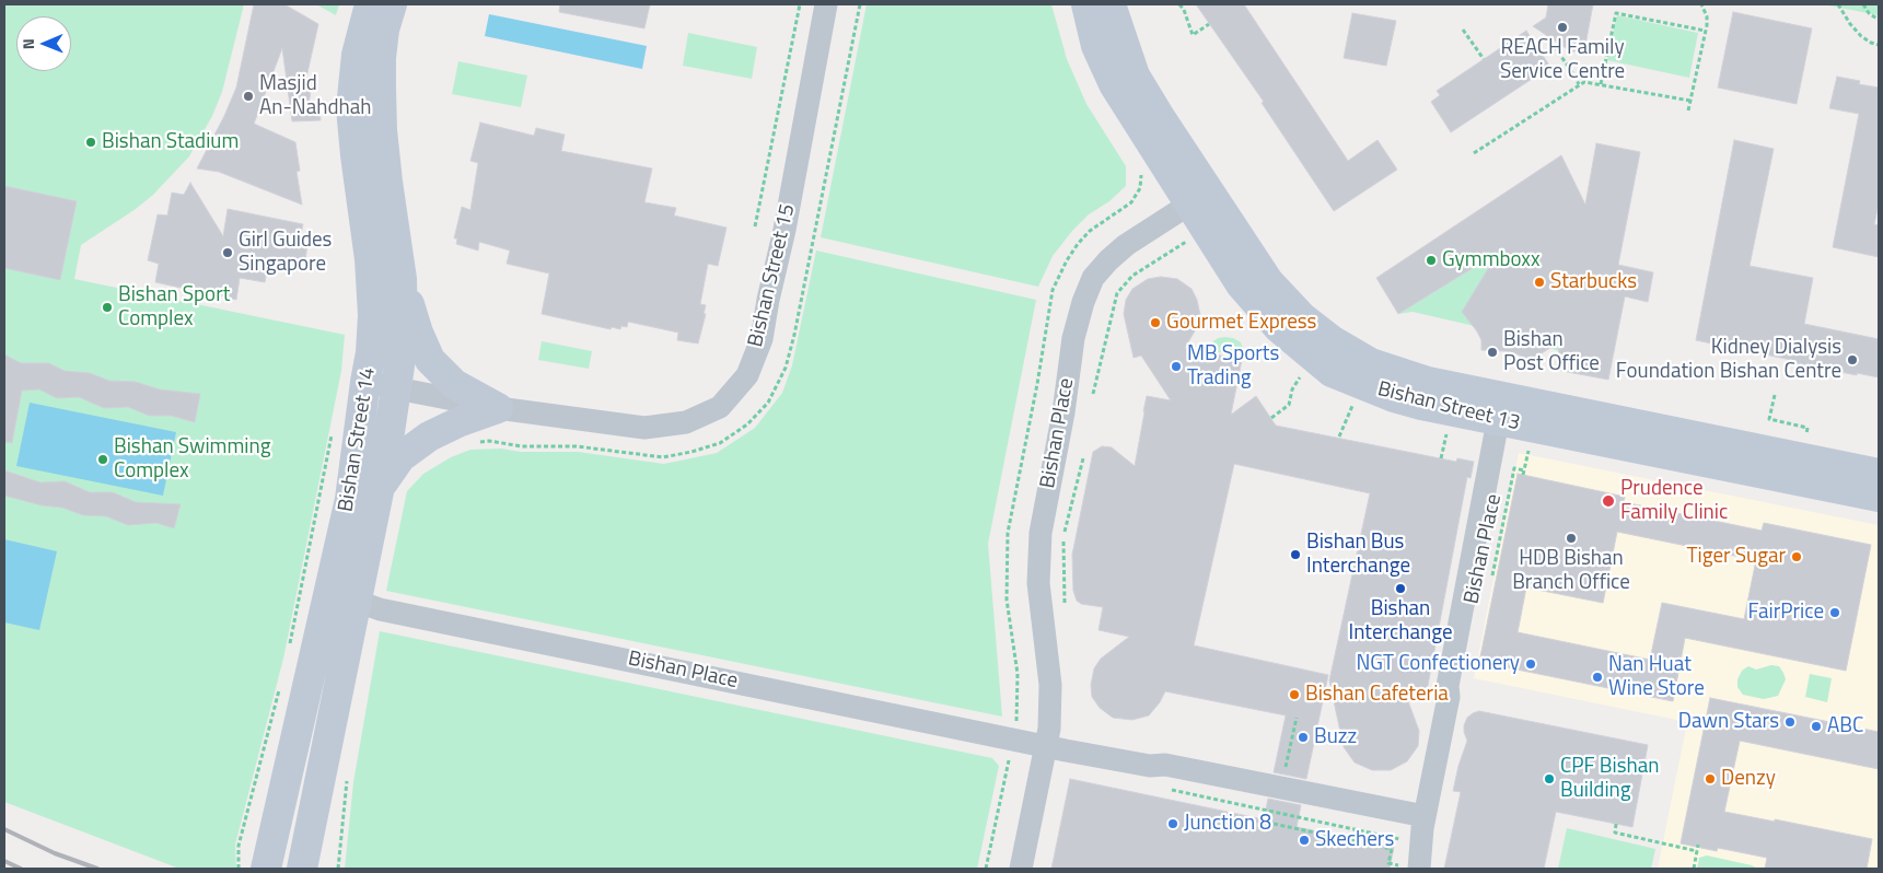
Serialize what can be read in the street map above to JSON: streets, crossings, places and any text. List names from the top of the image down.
{
  "streets": {
    "street": [
      "Bishan Street 15",
      "Bishan Street 13",
      "Bishan Place",
      "Bishan Street 14"
    ]
  },
  "crossings": [
    ["Bishan Street 15", "Bishan Street 14"],
    ["Bishan Street 13", "Bishan Place"],
    ["Bishan Place", "Bishan Street 14"]
  ],
  "places": [
    "REACH Family Service Centre",
    "Masjid An-Nahdhah",
    "Bishan Stadium",
    "Girl Guides Singapore",
    "Gymmboxx",
    "Starbucks",
    "Bishan Sport Complex",
    "Gourmet Express",
    "Bishan Post Office",
    "Kidney Dialysis Foundation Bishan Centre",
    "MB Sports Trading",
    "Bishan Swimming Complex",
    "Prudence Family Clinic",
    "HDB Bishan Branch Office",
    "Bishan Bus Interchange",
    "Tiger Sugar",
    "Bishan Interchange",
    "FairPrice",
    "NGT Confectionery",
    "Nan Huat Wine Store",
    "Bishan Cafeteria",
    "Dawn Stars",
    "ABC",
    "Buzz",
    "CPF Bishan Building",
    "Denzy",
    "Junction 8",
    "Skechers"
  ],
  "north": "left"
}
